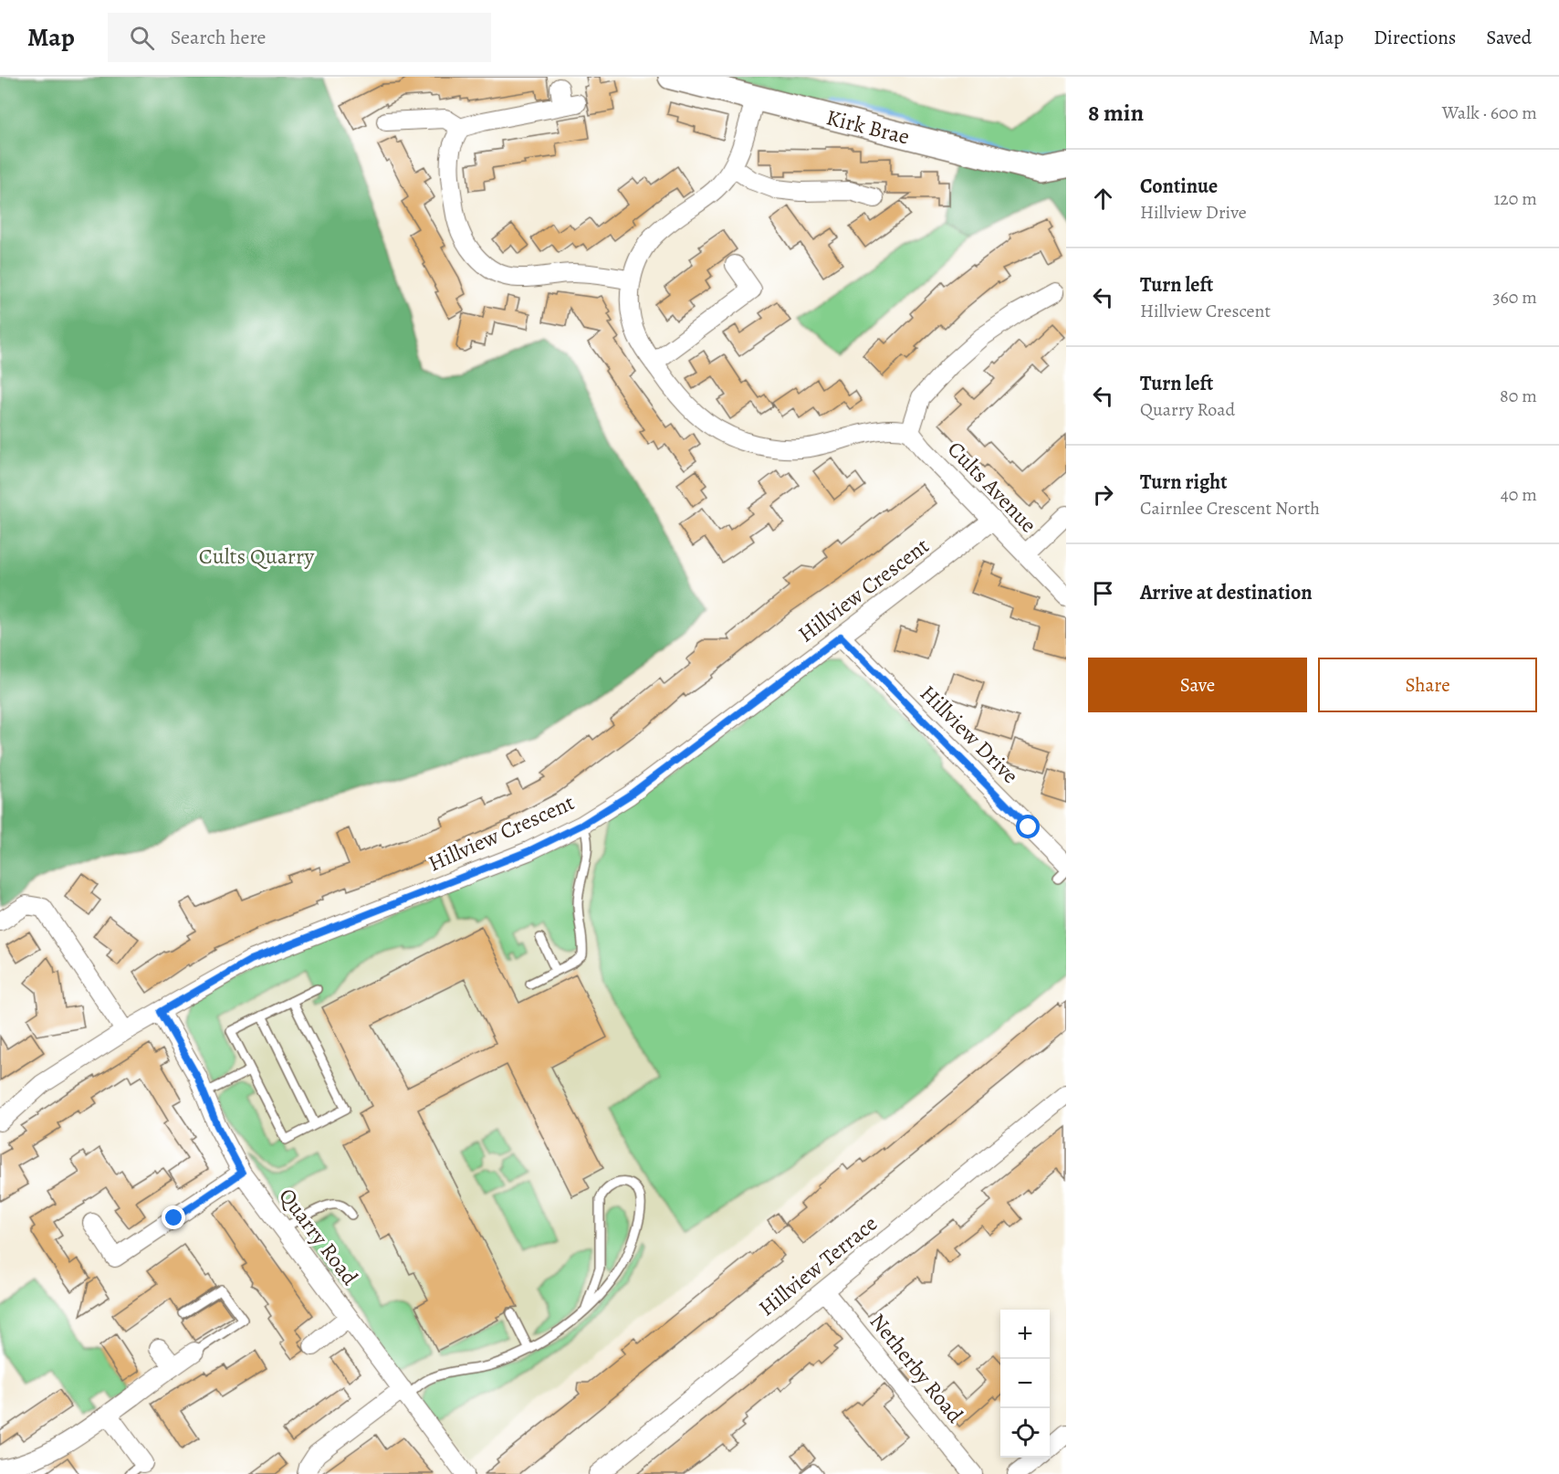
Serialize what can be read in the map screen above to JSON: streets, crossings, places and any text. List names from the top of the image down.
{
  "streets": {
    "street": [
      "Kirk Brae",
      "Cults Avenue",
      "Hillview Crescent",
      "Hillview Drive",
      "Quarry Road",
      "Hillview Terrace",
      "Netherby Road"
    ]
  },
  "crossings": [
    ["Cults Avenue", "Hillview Crescent"],
    ["Hillview Crescent", "Hillview Drive"],
    ["Hillview Crescent", "Quarry Road"],
    ["Hillview Terrace", "Netherby Road"]
  ],
  "parks": ["Cults Quarry"],
  "page": {
    "header": "Map",
    "search": "Search here",
    "nav": ["Map", "Directions", "Saved"],
    "heading": ["8 min", "Walk · 600 m"],
    "list": [
      ["Continue", "Hillview Drive", "120 m"],
      ["Turn left", "Hillview Crescent", "360 m"],
      ["Turn left", "Quarry Road", "80 m"],
      ["Turn right", "Cairnlee Crescent North", "40 m"],
      "Arrive at destination"
    ],
    "buttons": ["Save", "Share"],
    "map_buttons": ["+", "−"]
  }
}
